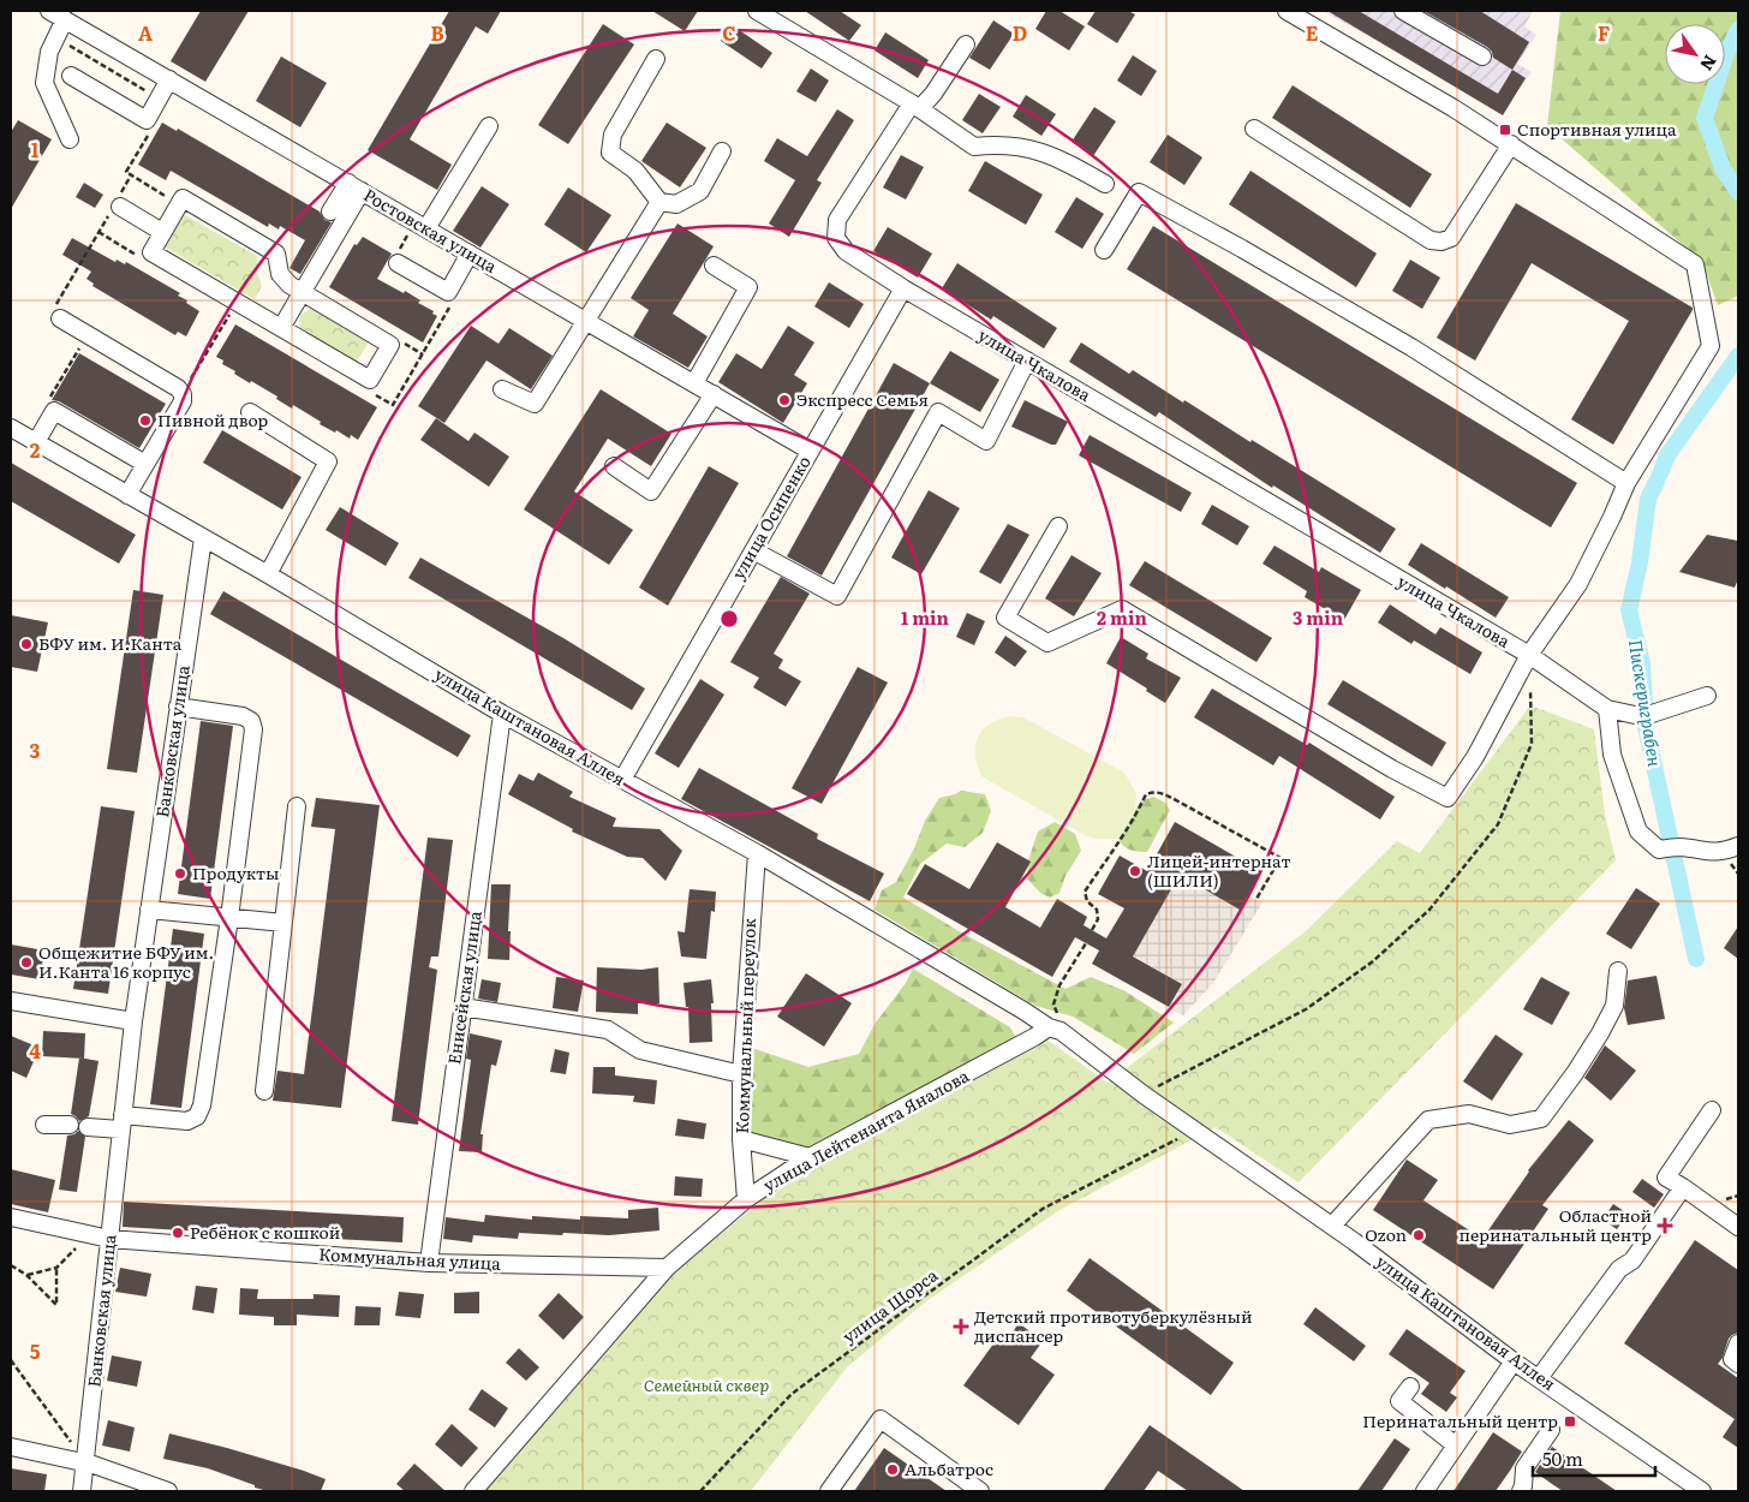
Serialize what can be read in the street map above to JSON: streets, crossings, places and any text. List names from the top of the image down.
{
  "streets": {
    "street": [
      "Ростовская улица",
      "улица Чкалова",
      "улица Осипенко",
      "улица Каштановая Аллея",
      "Банковская улица",
      "Енисейская улица",
      "Коммунальный переулок",
      "улица Лейтенанта Яналова",
      "Коммунальная улица"
    ],
    "path": ["улица Щорса"]
  },
  "crossings": [
    ["Ростовская улица", "улица Осипенко"],
    ["улица Чкалова", "улица Осипенко"],
    ["улица Осипенко", "улица Каштановая Аллея"],
    ["улица Каштановая Аллея", "Банковская улица"],
    ["улица Каштановая Аллея", "Енисейская улица"],
    ["улица Каштановая Аллея", "Коммунальный переулок"],
    ["улица Каштановая Аллея", "улица Лейтенанта Яналова"],
    ["Банковская улица", "Коммунальная улица"],
    ["Енисейская улица", "Коммунальная улица"],
    ["Коммунальный переулок", "улица Лейтенанта Яналова"],
    ["улица Лейтенанта Яналова", "Коммунальная улица"]
  ],
  "water": ["Пискериграбен"],
  "parks": ["Семейный сквер"],
  "places": {
    "transit": ["Спортивная улица", "Перинатальный центр"],
    "other": [
      "Экспресс Семья",
      "Пивной двор",
      "БФУ им. И.Канта",
      "Лицей-интернат (ШИЛИ)",
      "Продукты",
      "Общежитие БФУ им. И.Канта 16 корпус",
      "Ребёнок с кошкой",
      "Ozon",
      "Альбатрос"
    ],
    "health": ["Областной перинатальный центр", "Детский противотуберкулёзный диспансер"]
  },
  "scale_bar": "50 m",
  "north": "bottom right",
  "grid": {
    "columns": [
      "A",
      "B",
      "C",
      "D",
      "E",
      "F"
    ],
    "rows": [
      "1",
      "2",
      "3",
      "4",
      "5"
    ]
  },
  "rings": ["1 min", "2 min", "3 min"]
}
